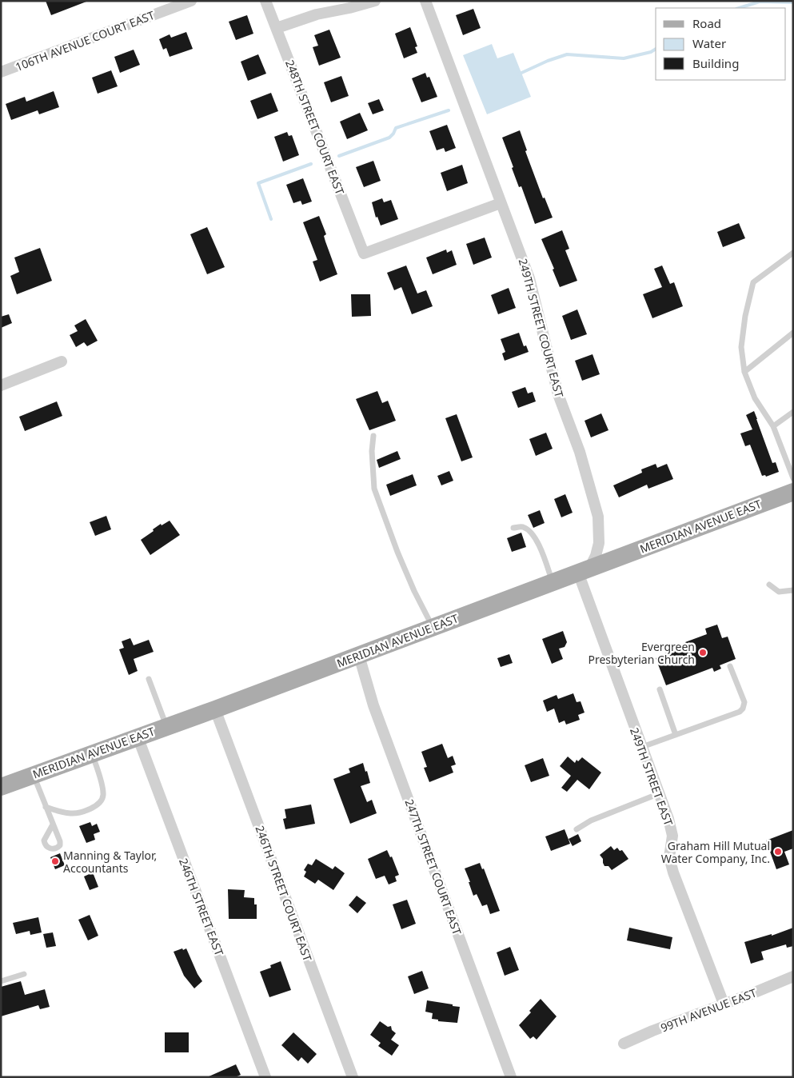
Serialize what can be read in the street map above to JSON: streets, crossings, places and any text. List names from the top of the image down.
{
  "streets": {
    "main road": ["MERIDIAN AVENUE EAST"],
    "street": [
      "106TH AVENUE COURT EAST",
      "248TH STREET COURT EAST",
      "249TH STREET COURT EAST",
      "249TH STREET EAST",
      "247TH STREET COURT EAST",
      "246TH STREET COURT EAST",
      "246TH STREET EAST",
      "99TH AVENUE EAST"
    ]
  },
  "crossings": [
    ["248TH STREET COURT EAST", "249TH STREET COURT EAST"],
    ["249TH STREET COURT EAST", "MERIDIAN AVENUE EAST"],
    ["249TH STREET COURT EAST", "249TH STREET EAST"],
    ["MERIDIAN AVENUE EAST", "249TH STREET EAST"],
    ["MERIDIAN AVENUE EAST", "247TH STREET COURT EAST"],
    ["MERIDIAN AVENUE EAST", "246TH STREET COURT EAST"],
    ["MERIDIAN AVENUE EAST", "246TH STREET EAST"],
    ["249TH STREET EAST", "99TH AVENUE EAST"]
  ],
  "places": ["Evergreen Presbyterian Church", "Graham Hill Mutual Water Company, Inc.", "Manning & Taylor, Accountants"],
  "legend": ["Road", "Water", "Building"]
}
